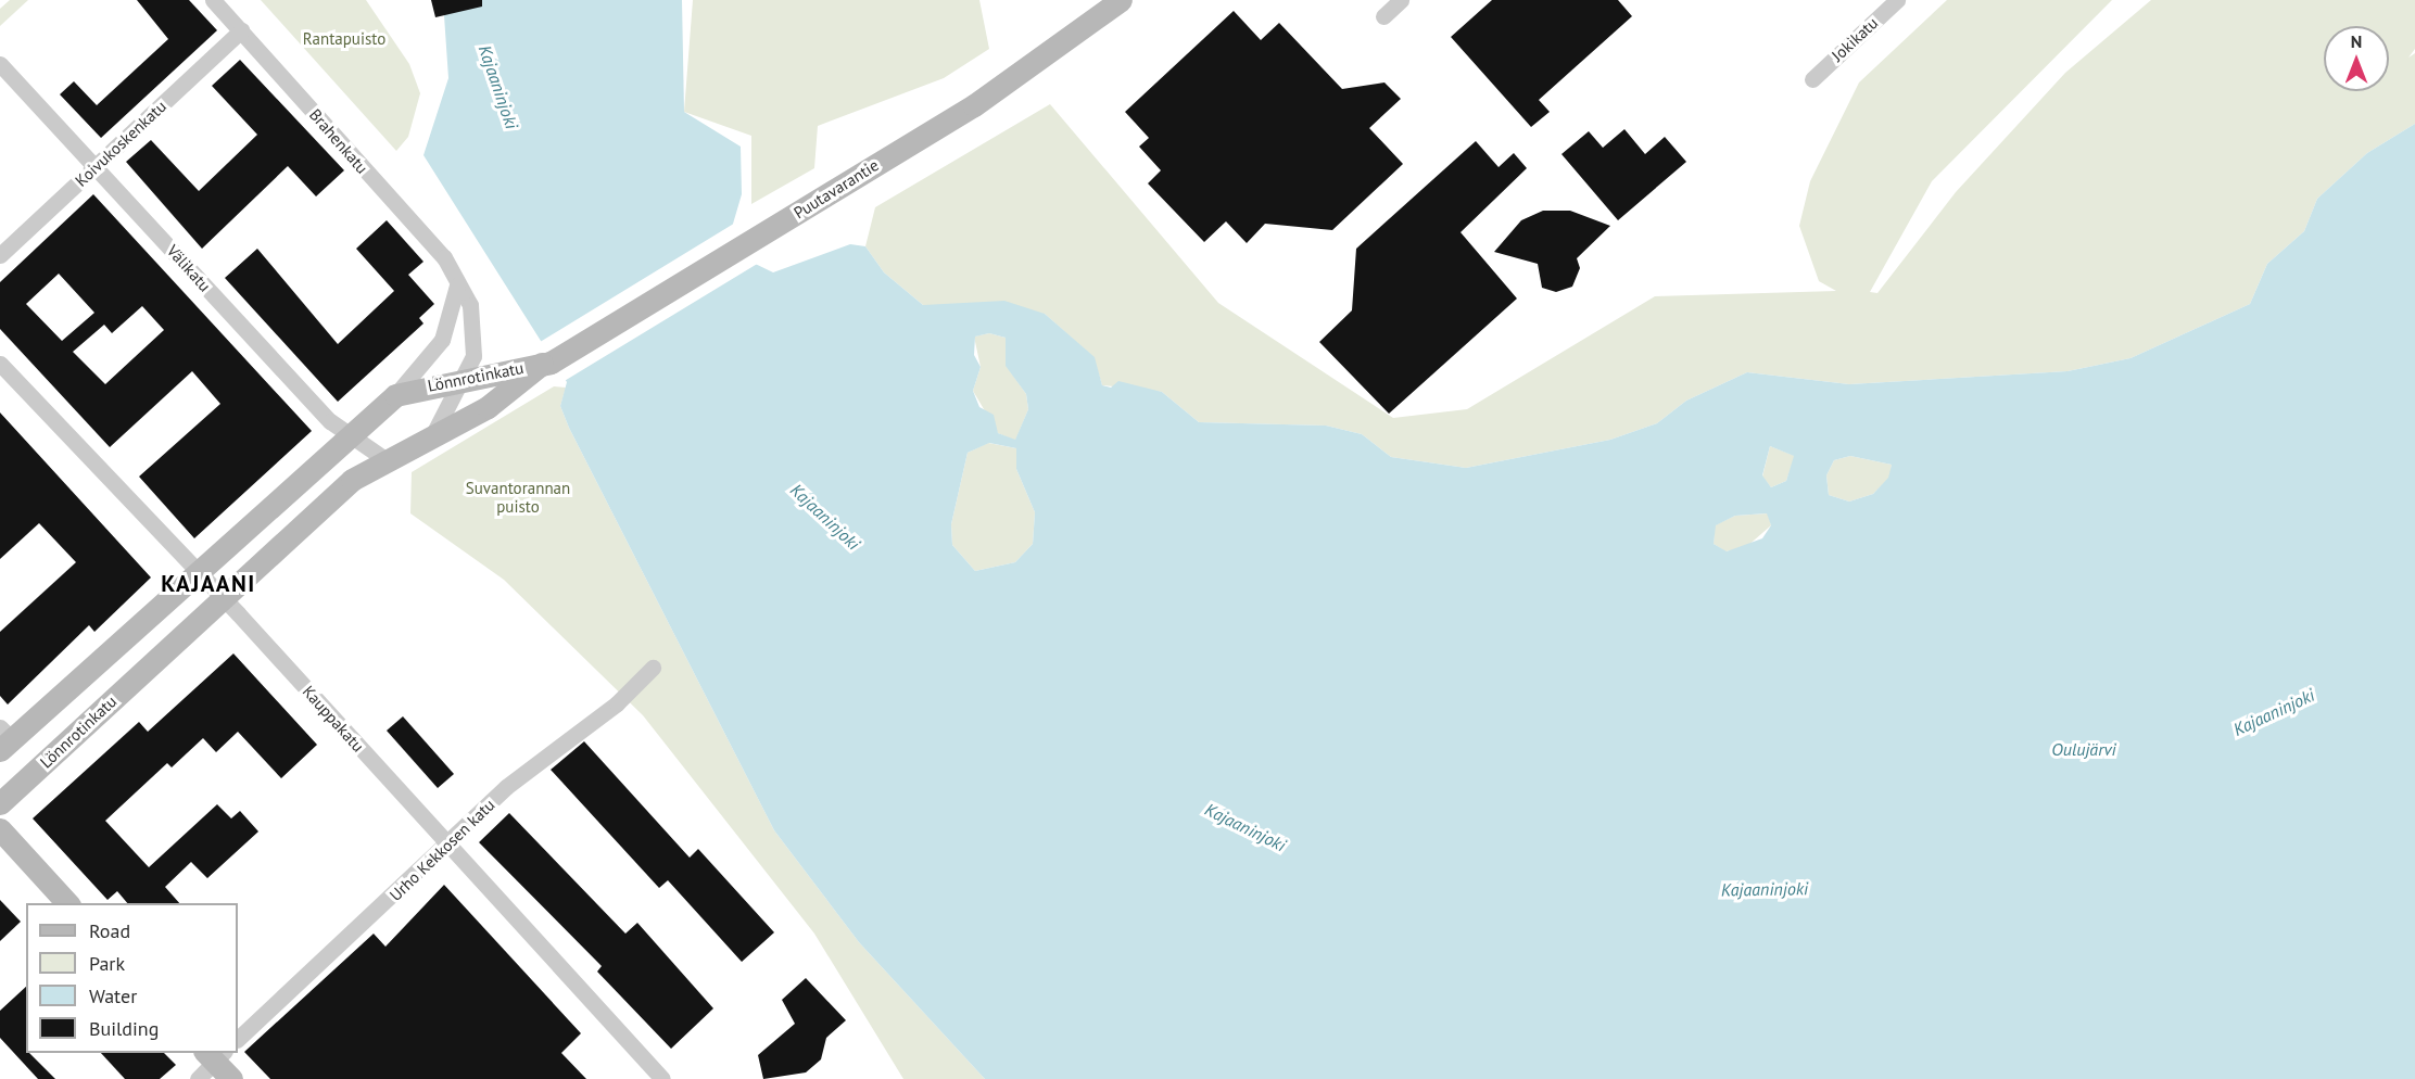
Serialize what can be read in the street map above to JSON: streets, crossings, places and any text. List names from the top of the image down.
{
  "streets": {
    "main road": ["Puutavarantie", "Lönnrotinkatu"],
    "street": [
      "Jokikatu",
      "Brahenkatu",
      "Koivukoskenkatu",
      "Välikatu",
      "Kauppakatu",
      "Urho Kekkosen katu"
    ]
  },
  "crossings": [
    ["Brahenkatu", "Koivukoskenkatu"],
    ["Brahenkatu", "Lönnrotinkatu"],
    ["Koivukoskenkatu", "Välikatu"],
    ["Puutavarantie", "Lönnrotinkatu"],
    ["Välikatu", "Lönnrotinkatu"],
    ["Lönnrotinkatu", "Kauppakatu"],
    ["Kauppakatu", "Urho Kekkosen katu"]
  ],
  "districts": ["KAJAANI"],
  "water": ["Kajaaninjoki", "Oulujärvi"],
  "parks": ["Rantapuisto", "Suvantorannan puisto"],
  "legend": [
    "Road",
    "Park",
    "Water",
    "Building"
  ],
  "north": "top"
}
